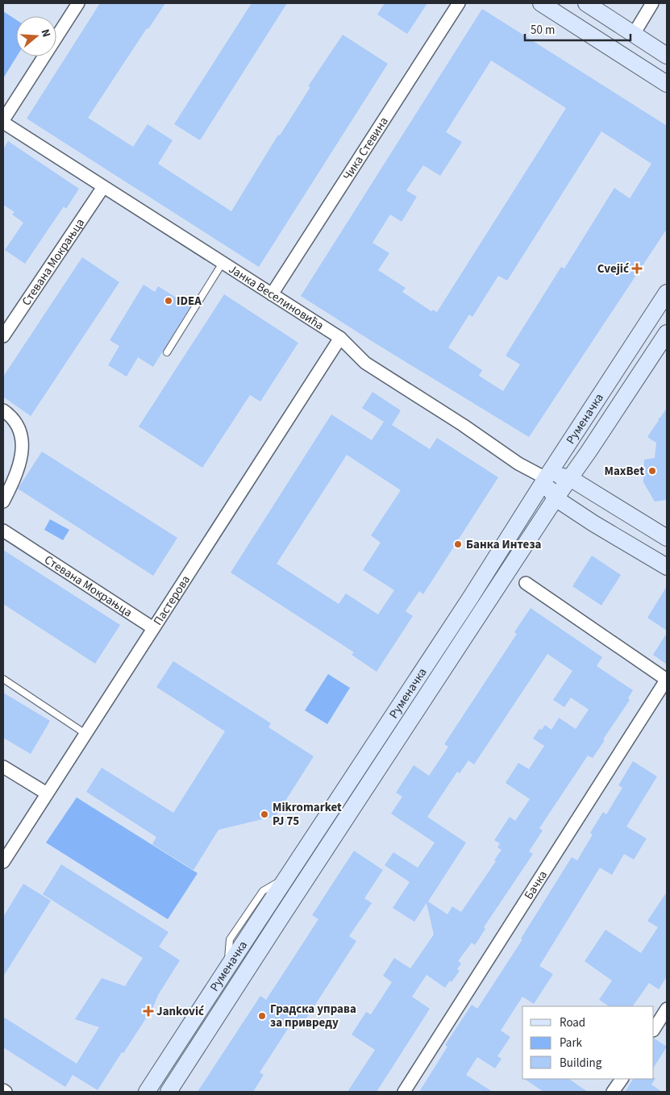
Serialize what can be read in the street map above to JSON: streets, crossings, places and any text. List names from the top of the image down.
{
  "streets": {
    "street": [
      "Чика Стевина",
      "Стевана Мокрањца",
      "Јанка Веселиновића",
      "Руменачка",
      "Пастерова",
      "Бачка"
    ]
  },
  "crossings": [
    ["Чика Стевина", "Јанка Веселиновића"],
    ["Стевана Мокрањца", "Јанка Веселиновића"],
    ["Стевана Мокрањца", "Пастерова"],
    ["Јанка Веселиновића", "Руменачка"],
    ["Јанка Веселиновића", "Пастерова"]
  ],
  "places": {
    "health": ["Cvejić", "Janković"],
    "other": [
      "IDEA",
      "MaxBet",
      "Банка Интеза",
      "Mikromarket PJ 75",
      "Градска управа за привреду"
    ]
  },
  "legend": ["Road", "Park", "Building"],
  "scale_bar": "50 m",
  "north": "right"
}
